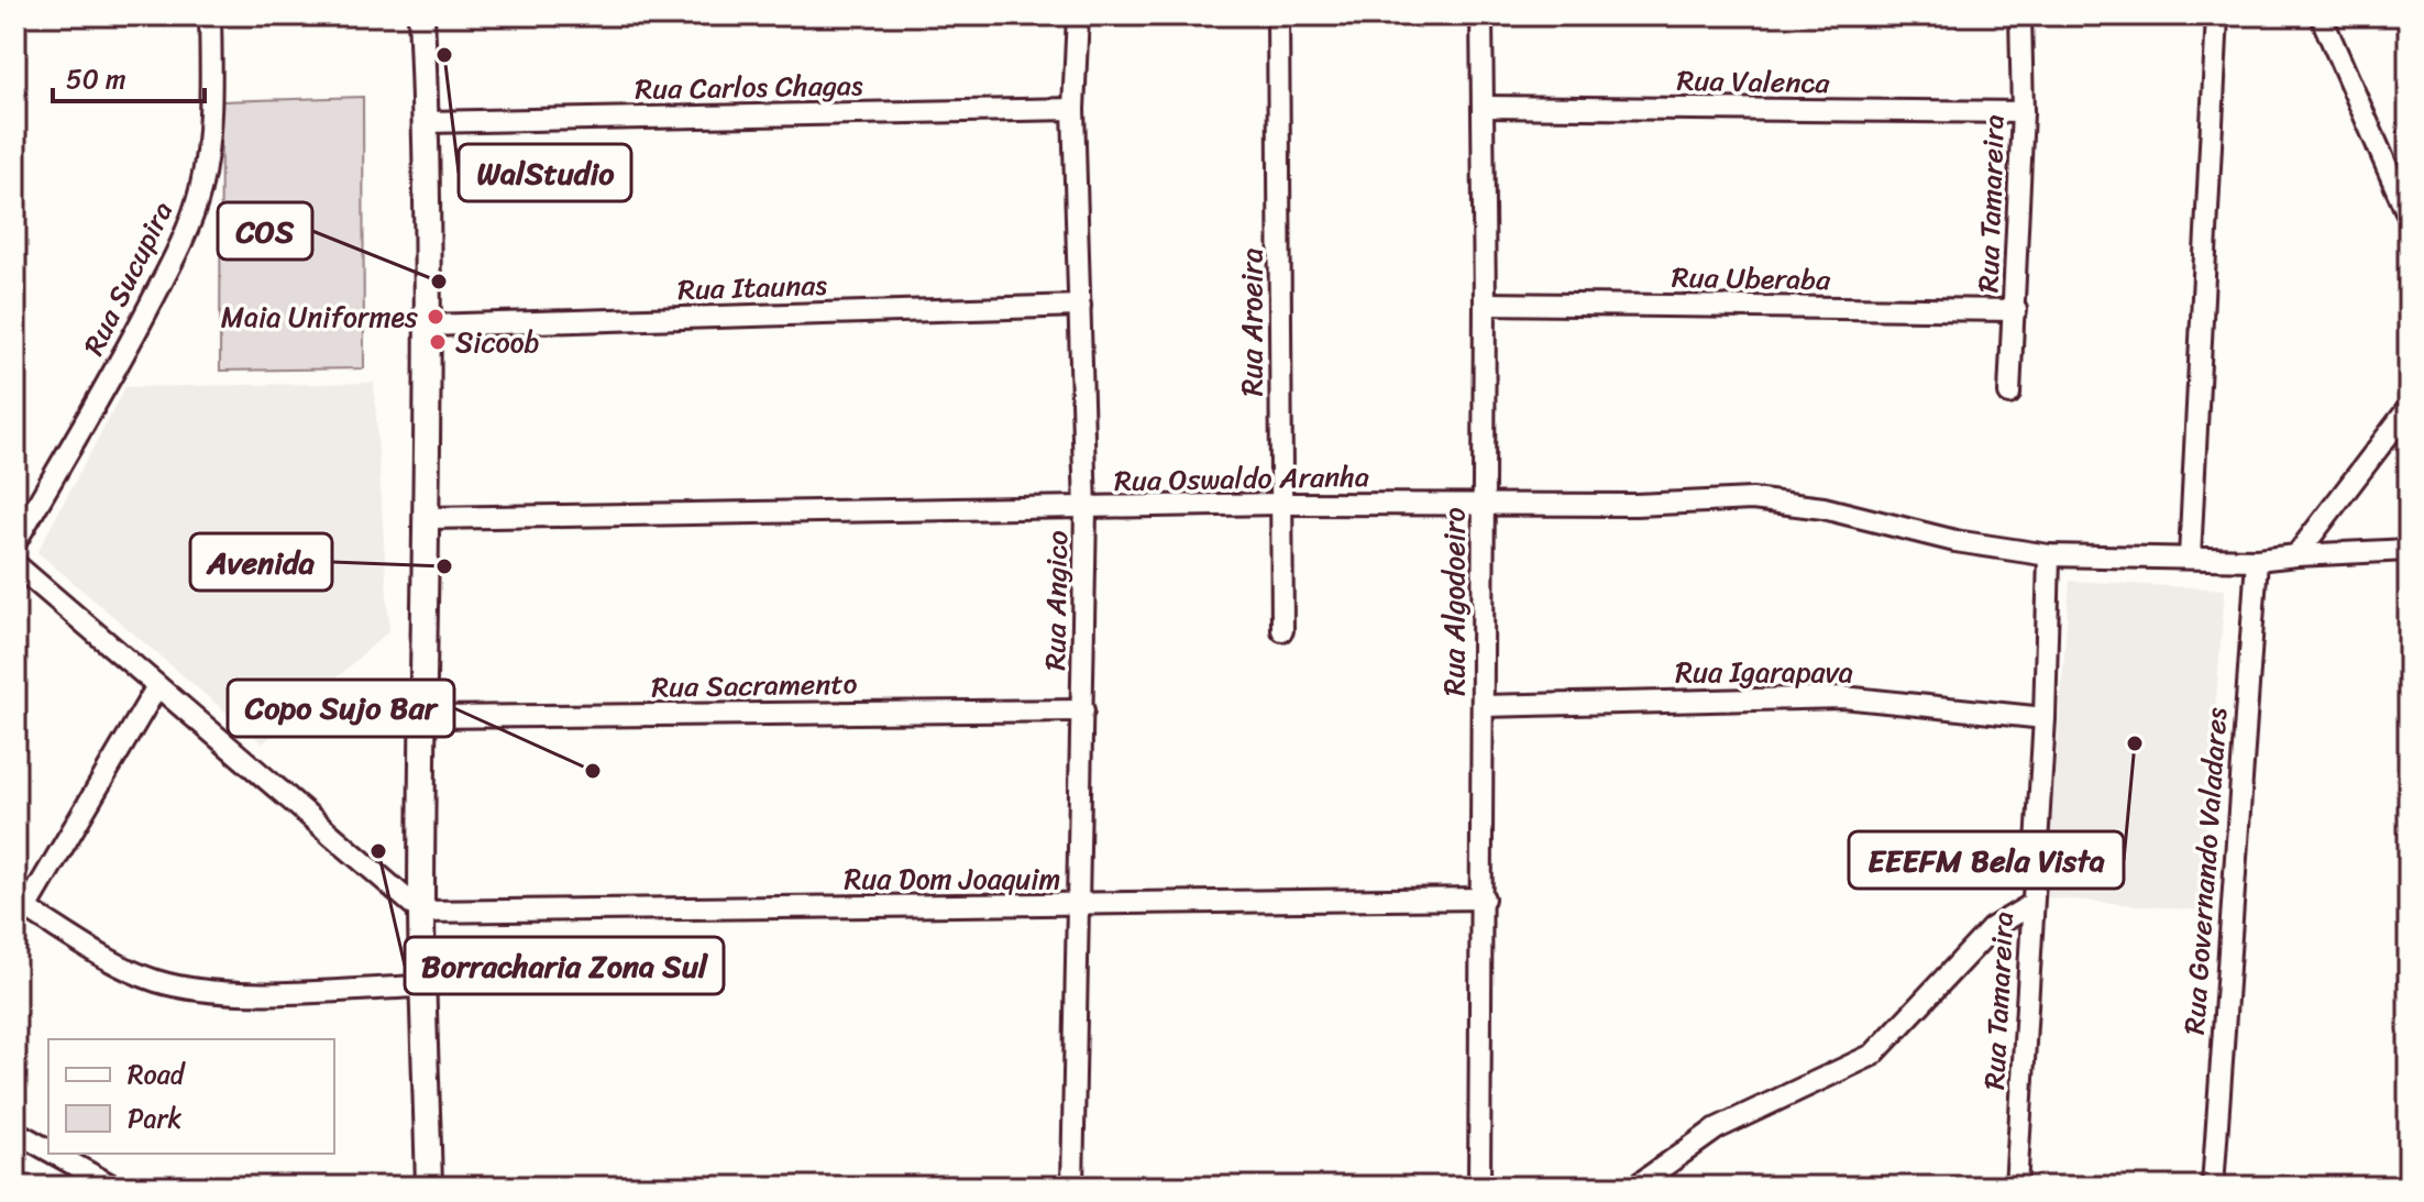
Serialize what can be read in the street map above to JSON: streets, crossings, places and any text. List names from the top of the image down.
{
  "streets": {
    "street": [
      "Rua Valenca",
      "Rua Carlos Chagas",
      "Rua Tamareira",
      "Rua Sucupira",
      "Rua Uberaba",
      "Rua Itaunas",
      "Rua Aroeira",
      "Rua Oswaldo Aranha",
      "Rua Angico",
      "Rua Algodoeiro",
      "Rua Igarapava",
      "Rua Sacramento",
      "Rua Governando Valadares",
      "Rua Dom Joaquim"
    ]
  },
  "crossings": [
    ["Rua Valenca", "Rua Tamareira"],
    ["Rua Valenca", "Rua Algodoeiro"],
    ["Rua Carlos Chagas", "Rua Angico"],
    ["Rua Tamareira", "Rua Uberaba"],
    ["Rua Tamareira", "Rua Oswaldo Aranha"],
    ["Rua Tamareira", "Rua Igarapava"],
    ["Rua Uberaba", "Rua Algodoeiro"],
    ["Rua Itaunas", "Rua Angico"],
    ["Rua Aroeira", "Rua Oswaldo Aranha"],
    ["Rua Oswaldo Aranha", "Rua Angico"],
    ["Rua Oswaldo Aranha", "Rua Algodoeiro"],
    ["Rua Oswaldo Aranha", "Rua Governando Valadares"],
    ["Rua Angico", "Rua Sacramento"],
    ["Rua Angico", "Rua Dom Joaquim"],
    ["Rua Algodoeiro", "Rua Igarapava"],
    ["Rua Algodoeiro", "Rua Dom Joaquim"]
  ],
  "places": [
    "WalStudio",
    "COS",
    "Maia Uniformes",
    "Sicoob",
    "Avenida",
    "EEEFM Bela Vista",
    "Copo Sujo Bar",
    "Borracharia Zona Sul"
  ],
  "legend": ["Road", "Park"],
  "scale_bar": "50 m"
}
